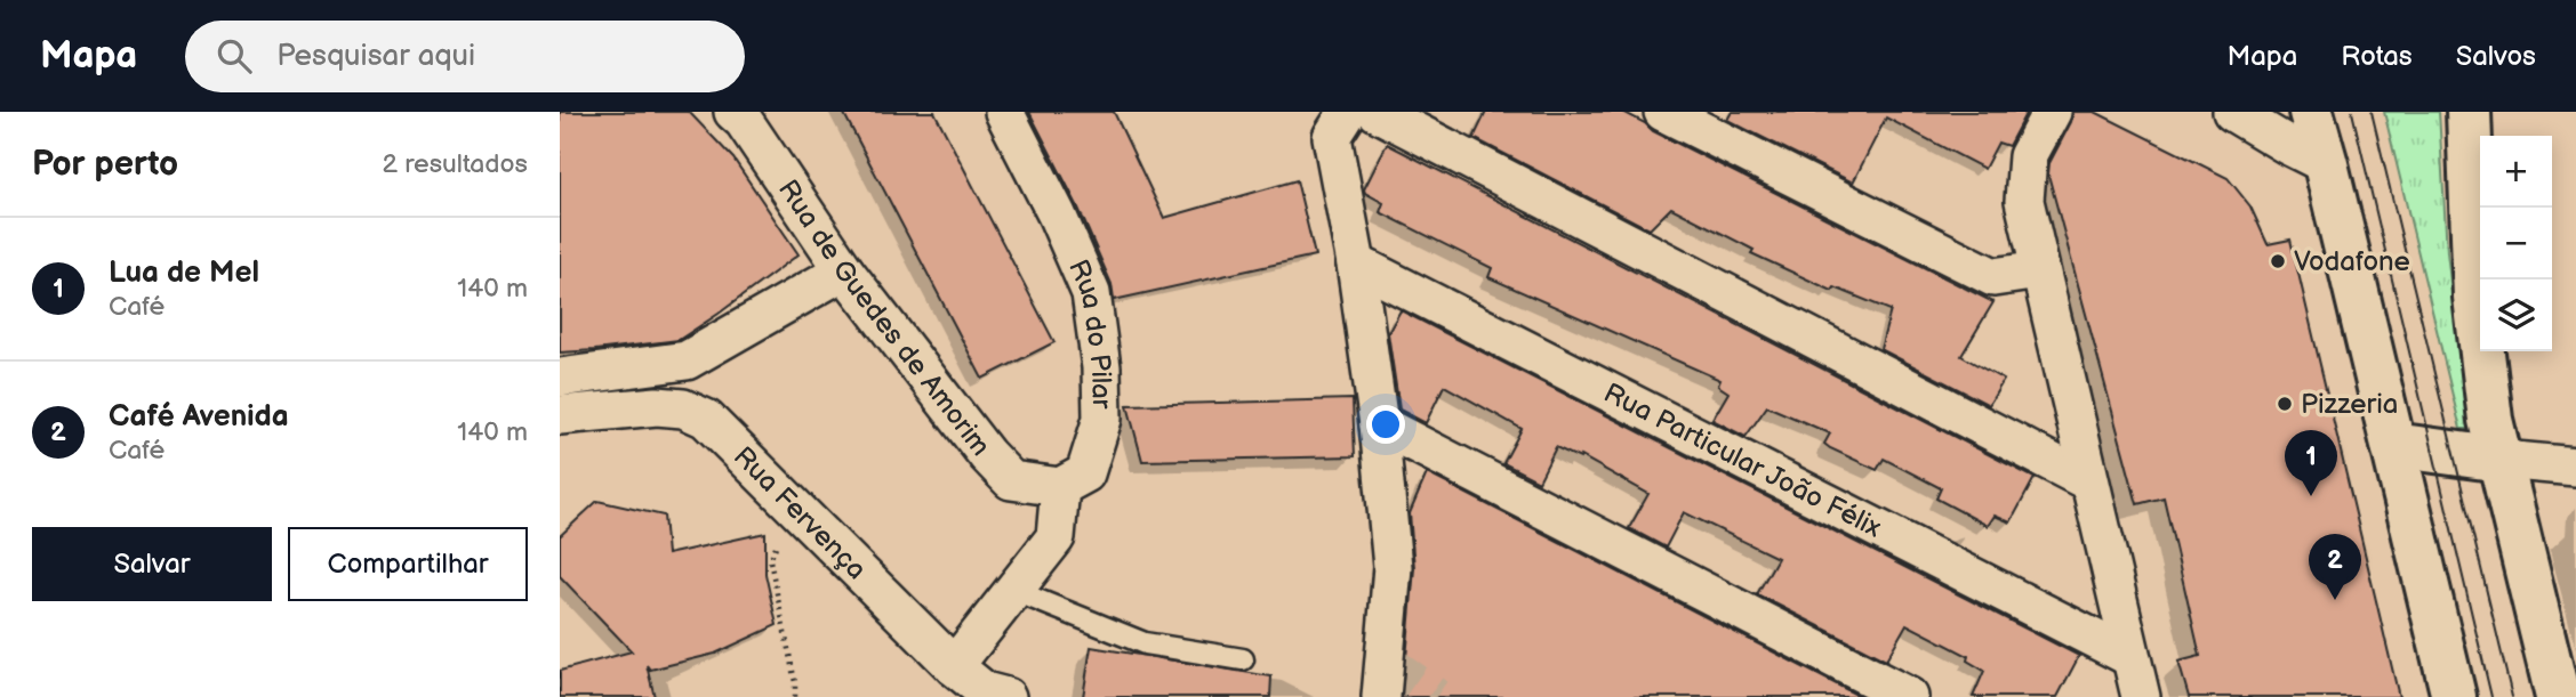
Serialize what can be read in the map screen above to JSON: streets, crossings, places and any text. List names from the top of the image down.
{
  "streets": {
    "street": [
      "Rua de Guedes de Amorim",
      "Rua do Pilar",
      "Rua Particular João Félix",
      "Rua Fervença"
    ]
  },
  "crossings": [
    ["Rua de Guedes de Amorim", "Rua do Pilar"]
  ],
  "places": ["Vodafone", "Pizzeria"],
  "page": {
    "header": "Mapa",
    "search": "Pesquisar aqui",
    "nav": ["Mapa", "Rotas", "Salvos"],
    "heading": ["Por perto", "2 resultados"],
    "map_buttons": ["+", "−"],
    "list": [
      {
        "mark": "1",
        "name": "Lua de Mel",
        "note": "Café",
        "value": "140 m"
      },
      {
        "mark": "2",
        "name": "Café Avenida",
        "note": "Café",
        "value": "140 m"
      }
    ],
    "pins": ["1", "2"],
    "buttons": ["Salvar", "Compartilhar"]
  }
}
